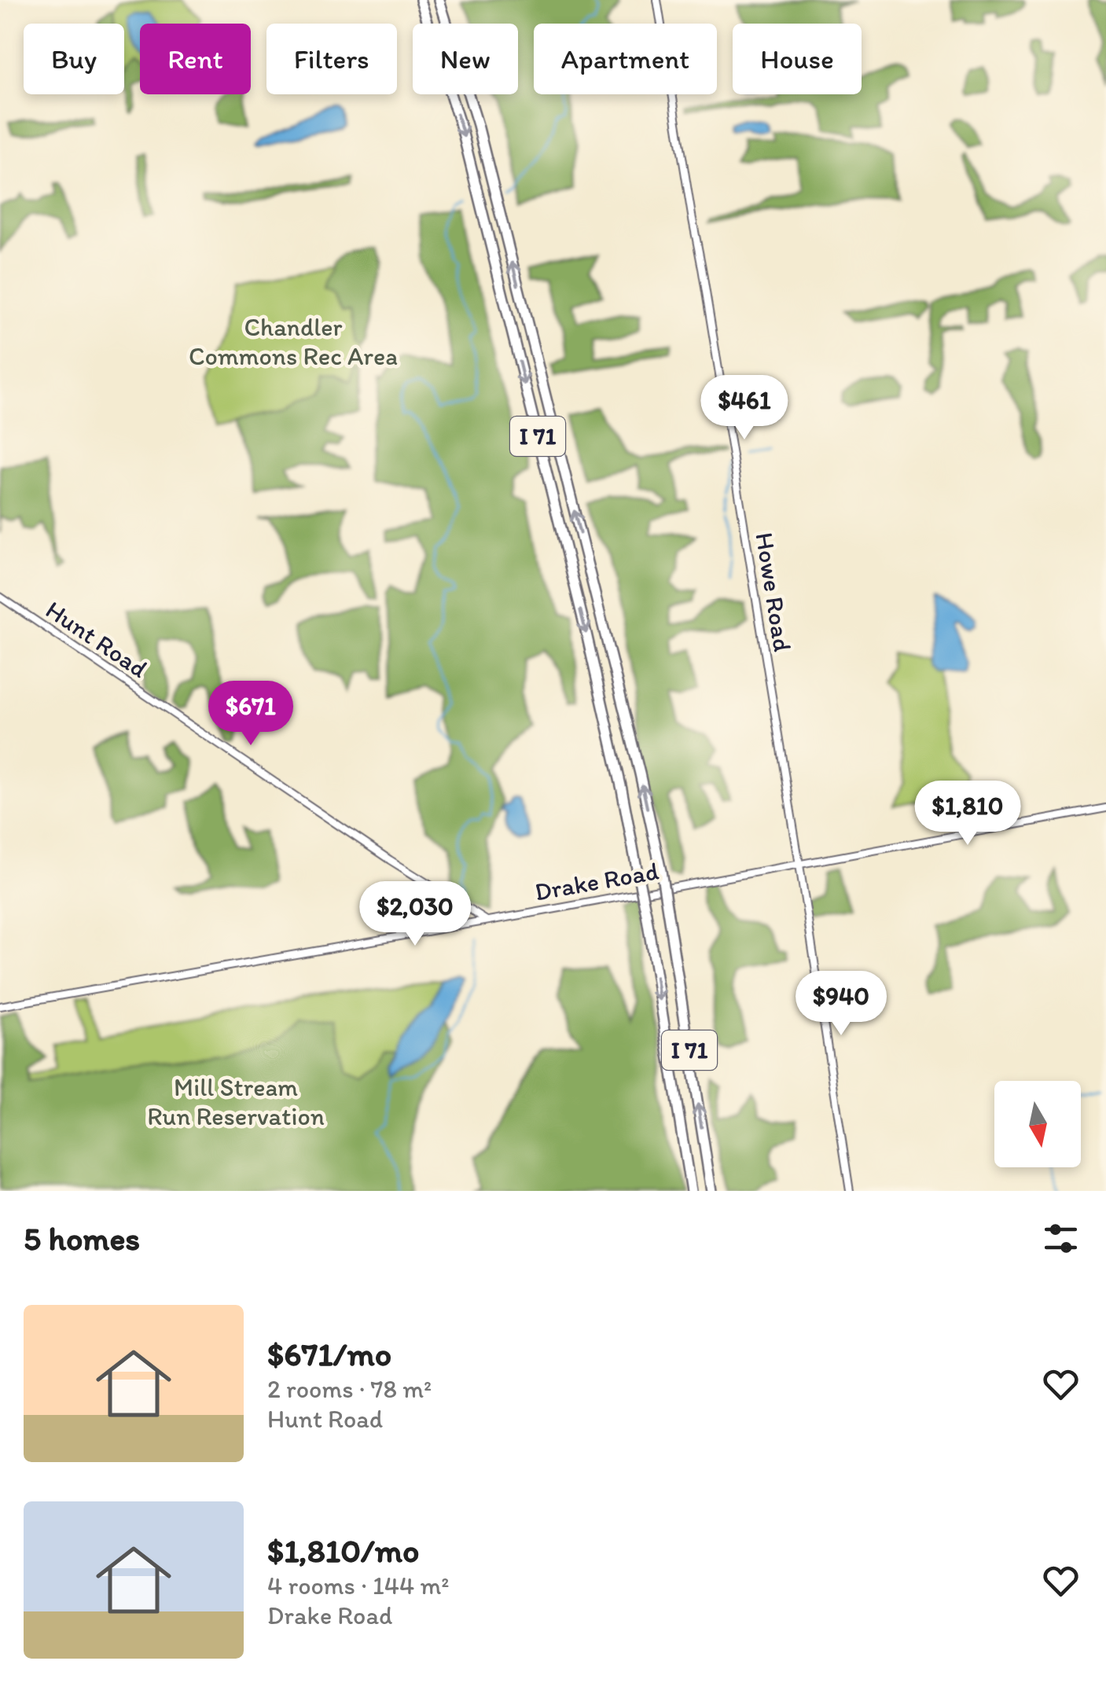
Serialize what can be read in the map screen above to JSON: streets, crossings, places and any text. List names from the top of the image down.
{
  "streets": {
    "highway": ["I 71"],
    "street": ["Howe Road", "Hunt Road", "Drake Road"]
  },
  "crossings": [
    ["Howe Road", "Drake Road"],
    ["Hunt Road", "Drake Road"]
  ],
  "parks": ["Chandler Commons Rec Area", "Mill Stream Run Reservation"],
  "north": "bottom",
  "page": {
    "chip": [
      "Buy",
      "Rent",
      "Filters",
      "New",
      "Apartment",
      "House"
    ],
    "price": [
      "$461",
      "$671",
      "$1,810",
      "$2,030",
      "$940"
    ],
    "heading": "5 homes",
    "list": [
      {
        "name": "$671/mo",
        "note": "2 rooms · 78 m² · Hunt Road"
      },
      {
        "name": "$1,810/mo",
        "note": "4 rooms · 144 m² · Drake Road"
      }
    ]
  }
}
